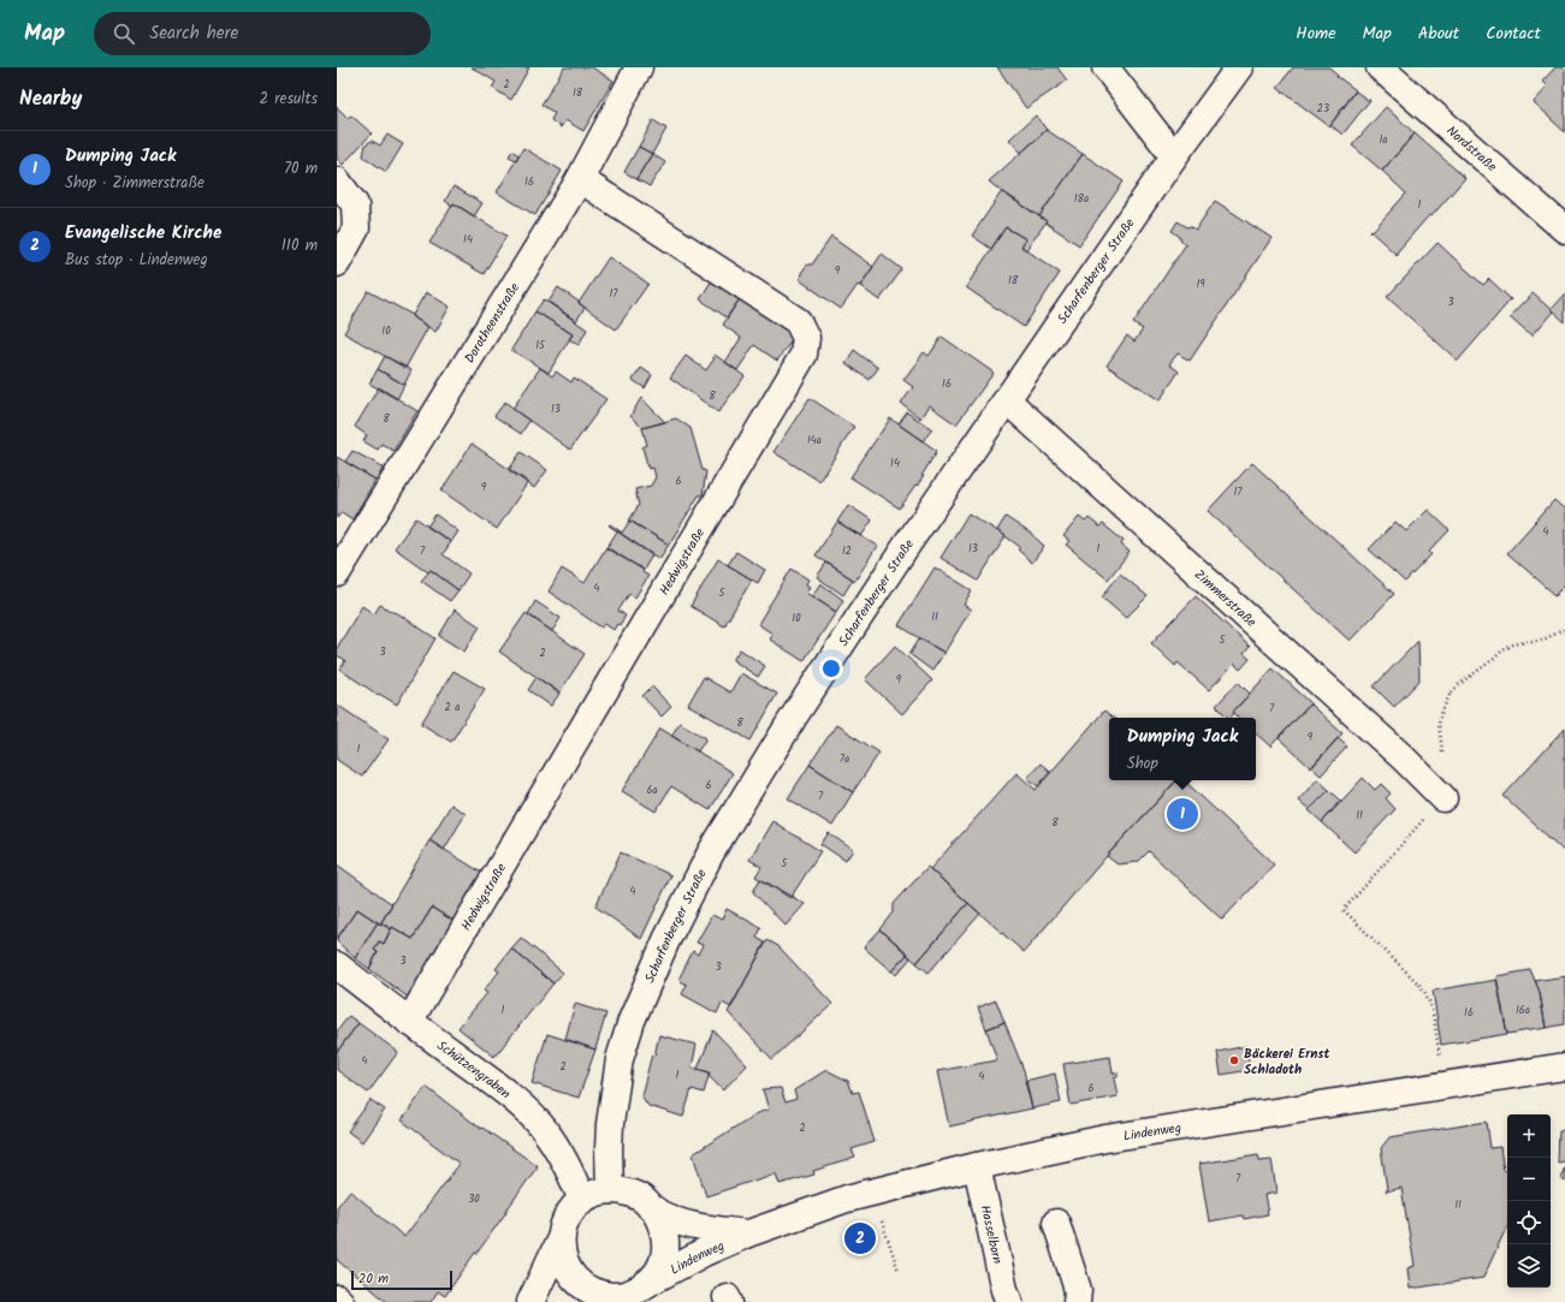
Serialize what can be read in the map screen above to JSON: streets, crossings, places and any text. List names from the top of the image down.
{
  "streets": {
    "street": [
      "Nordstraße",
      "Scharfenberger Straße",
      "Dorotheenstraße",
      "Hedwigstraße",
      "Zimmerstraße",
      "Schützengraben",
      "Lindenweg",
      "Hasselborn"
    ]
  },
  "crossings": [
    ["Scharfenberger Straße", "Zimmerstraße"],
    ["Scharfenberger Straße", "Schützengraben"],
    ["Scharfenberger Straße", "Lindenweg"],
    ["Dorotheenstraße", "Hedwigstraße"],
    ["Hedwigstraße", "Schützengraben"],
    ["Schützengraben", "Lindenweg"],
    ["Lindenweg", "Hasselborn"]
  ],
  "places": ["Bäckerei Ernst Schladoth"],
  "house_numbers": [
    "2",
    "18",
    "23",
    "1a",
    "16",
    "18a",
    "1",
    "14",
    "9",
    "18",
    "19",
    "17",
    "3",
    "10",
    "15",
    "16",
    "8",
    "13",
    "8",
    "14a",
    "14",
    "6",
    "9",
    "17",
    "4",
    "13",
    "1",
    "7",
    "12",
    "4",
    "5",
    "11",
    "10",
    "5",
    "3",
    "2",
    "9",
    "2 a",
    "7",
    "8",
    "9",
    "1",
    "7a",
    "6",
    "6a",
    "7",
    "11",
    "8",
    "5",
    "4",
    "3",
    "3",
    "1",
    "16a",
    "16",
    "4",
    "2",
    "1",
    "4",
    "6",
    "2",
    "7",
    "30",
    "11"
  ],
  "scale_bar": "20 m",
  "page": {
    "header": "Map",
    "search": "Search here",
    "nav": [
      "Home",
      "Map",
      "About",
      "Contact"
    ],
    "heading": ["Nearby", "2 results"],
    "list": [
      {
        "mark": "1",
        "name": "Dumping Jack",
        "note": "Shop · Zimmerstraße",
        "value": "70 m"
      },
      {
        "mark": "2",
        "name": "Evangelische Kirche",
        "note": "Bus stop · Lindenweg",
        "value": "110 m"
      }
    ],
    "popup": ["Dumping Jack", "Shop"],
    "pins": ["1", "2"],
    "map_buttons": ["+", "−"],
    "scale": "20 m"
  }
}
